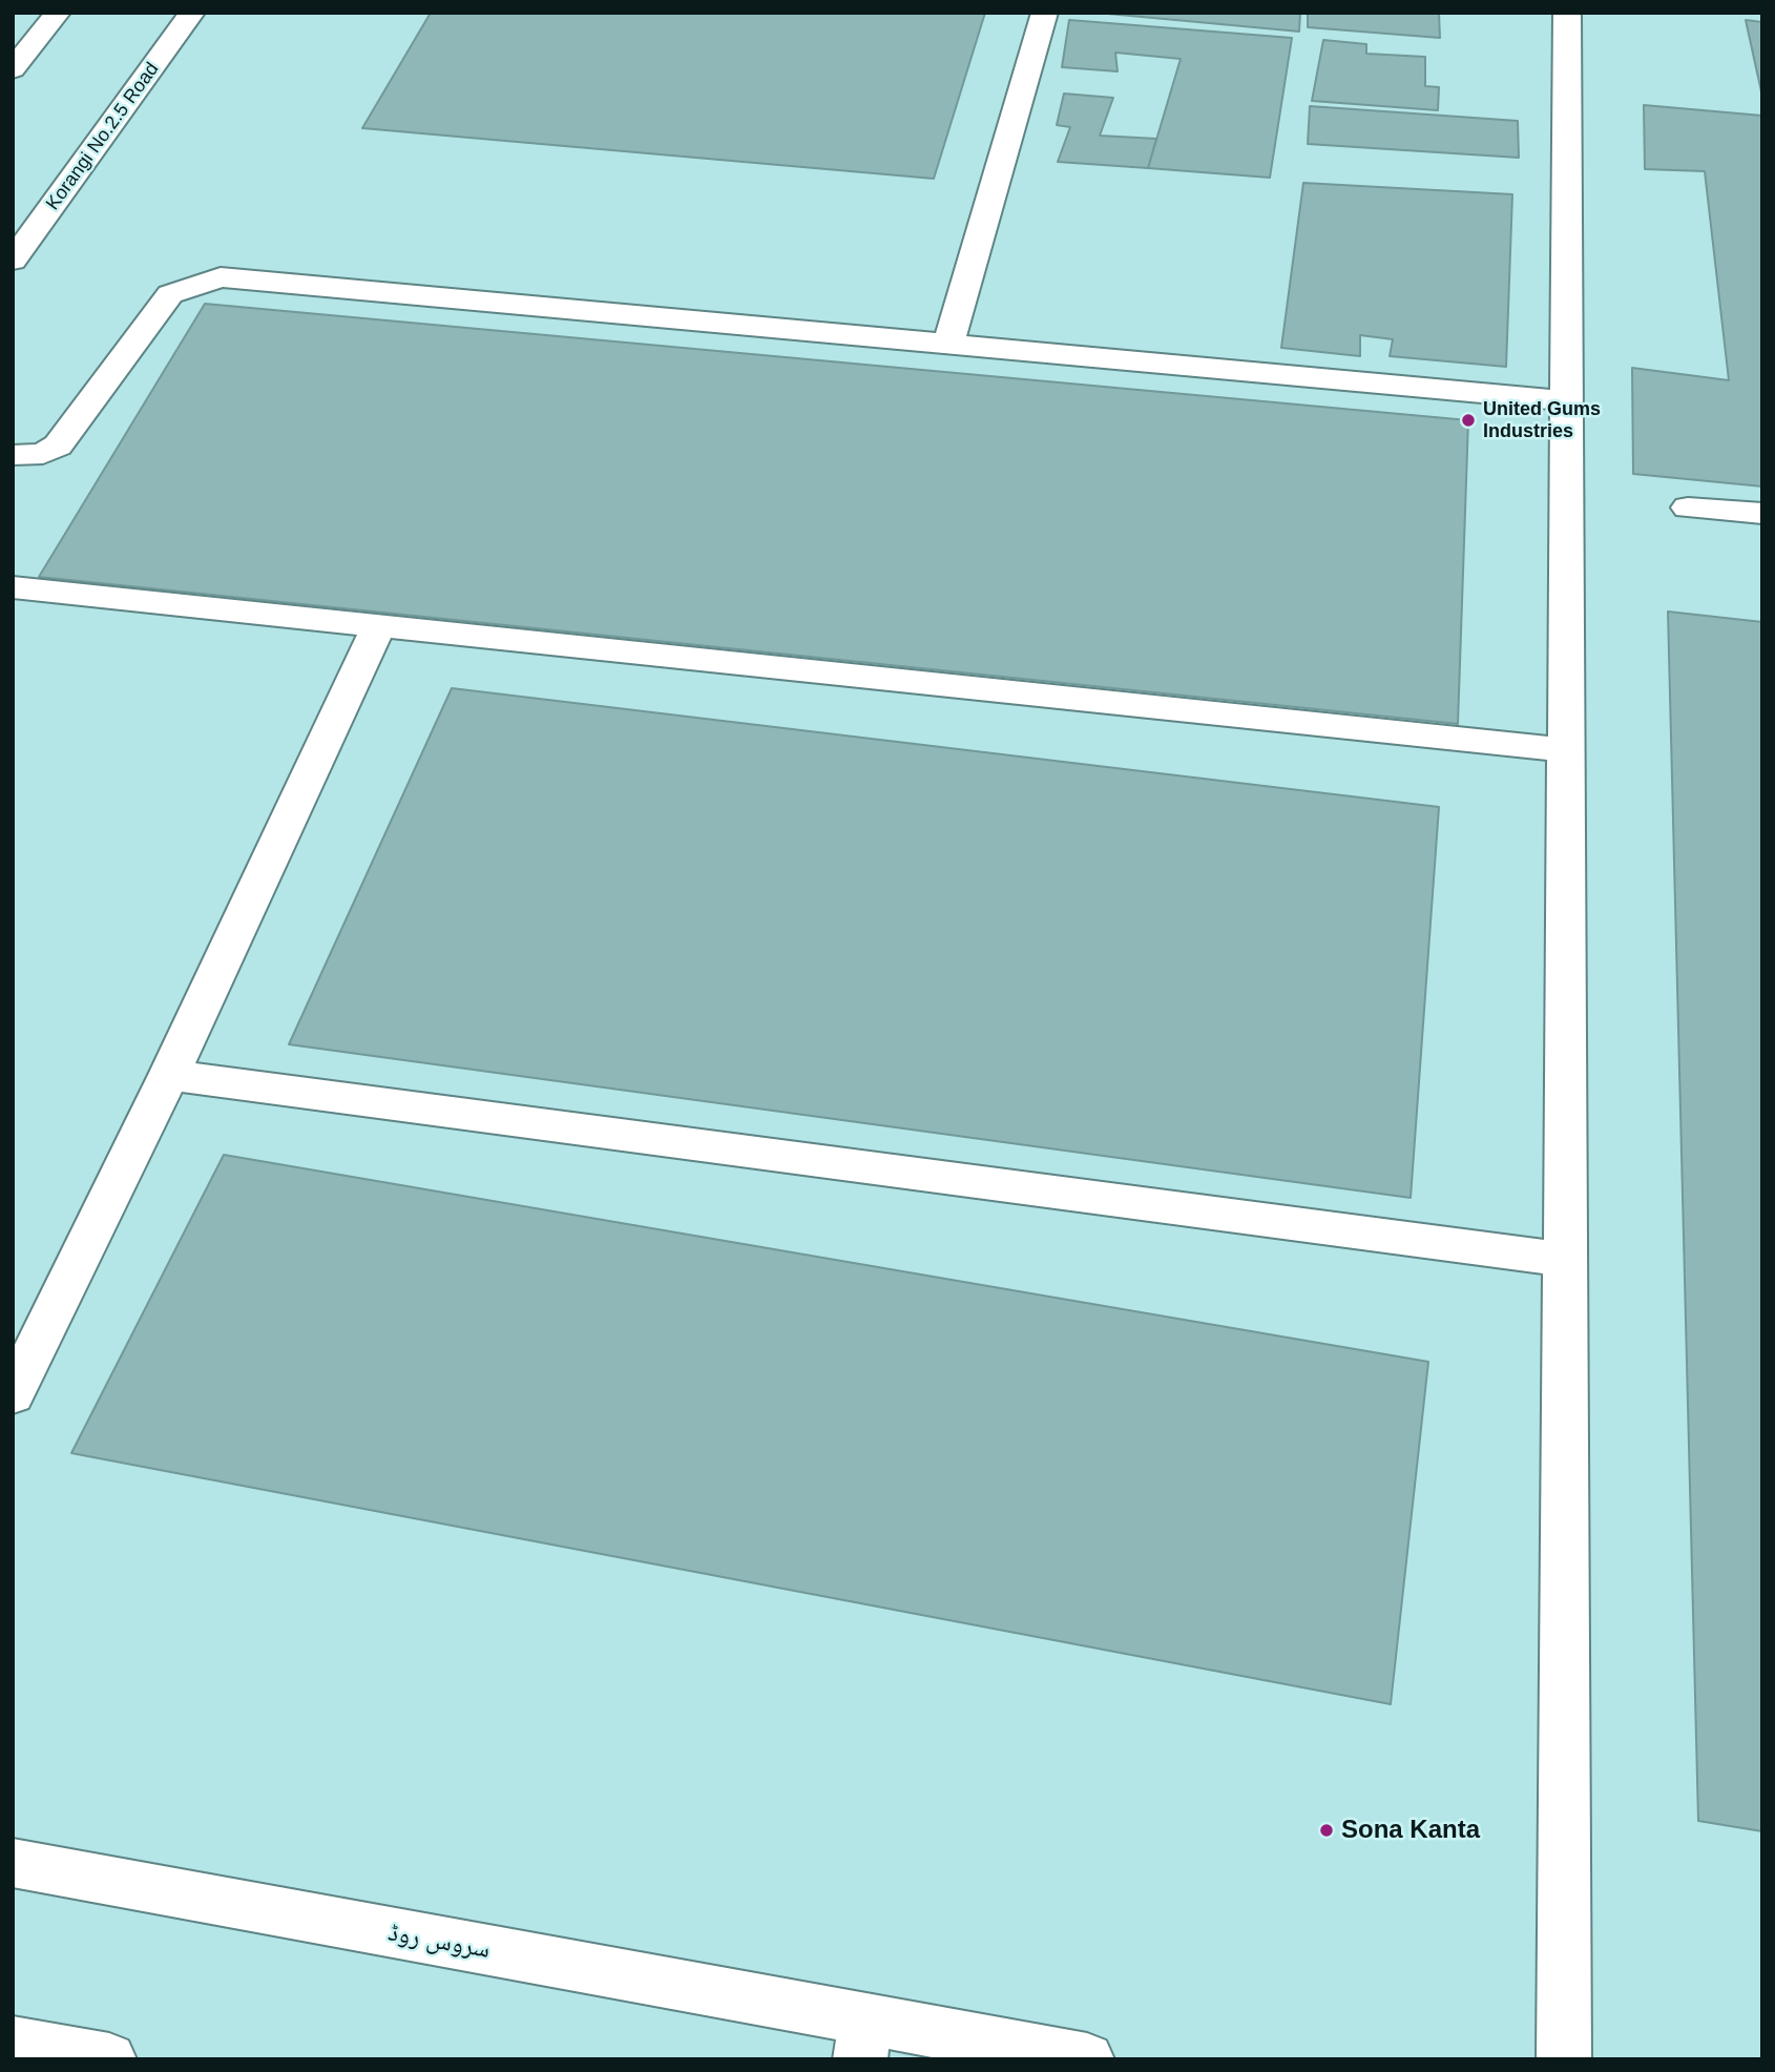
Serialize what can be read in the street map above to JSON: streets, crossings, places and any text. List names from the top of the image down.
{
  "streets": {
    "main road": ["Korangi No.2.5 Road", "سروس روڈ"]
  },
  "places": ["United Gums Industries", "Sona Kanta"]
}
